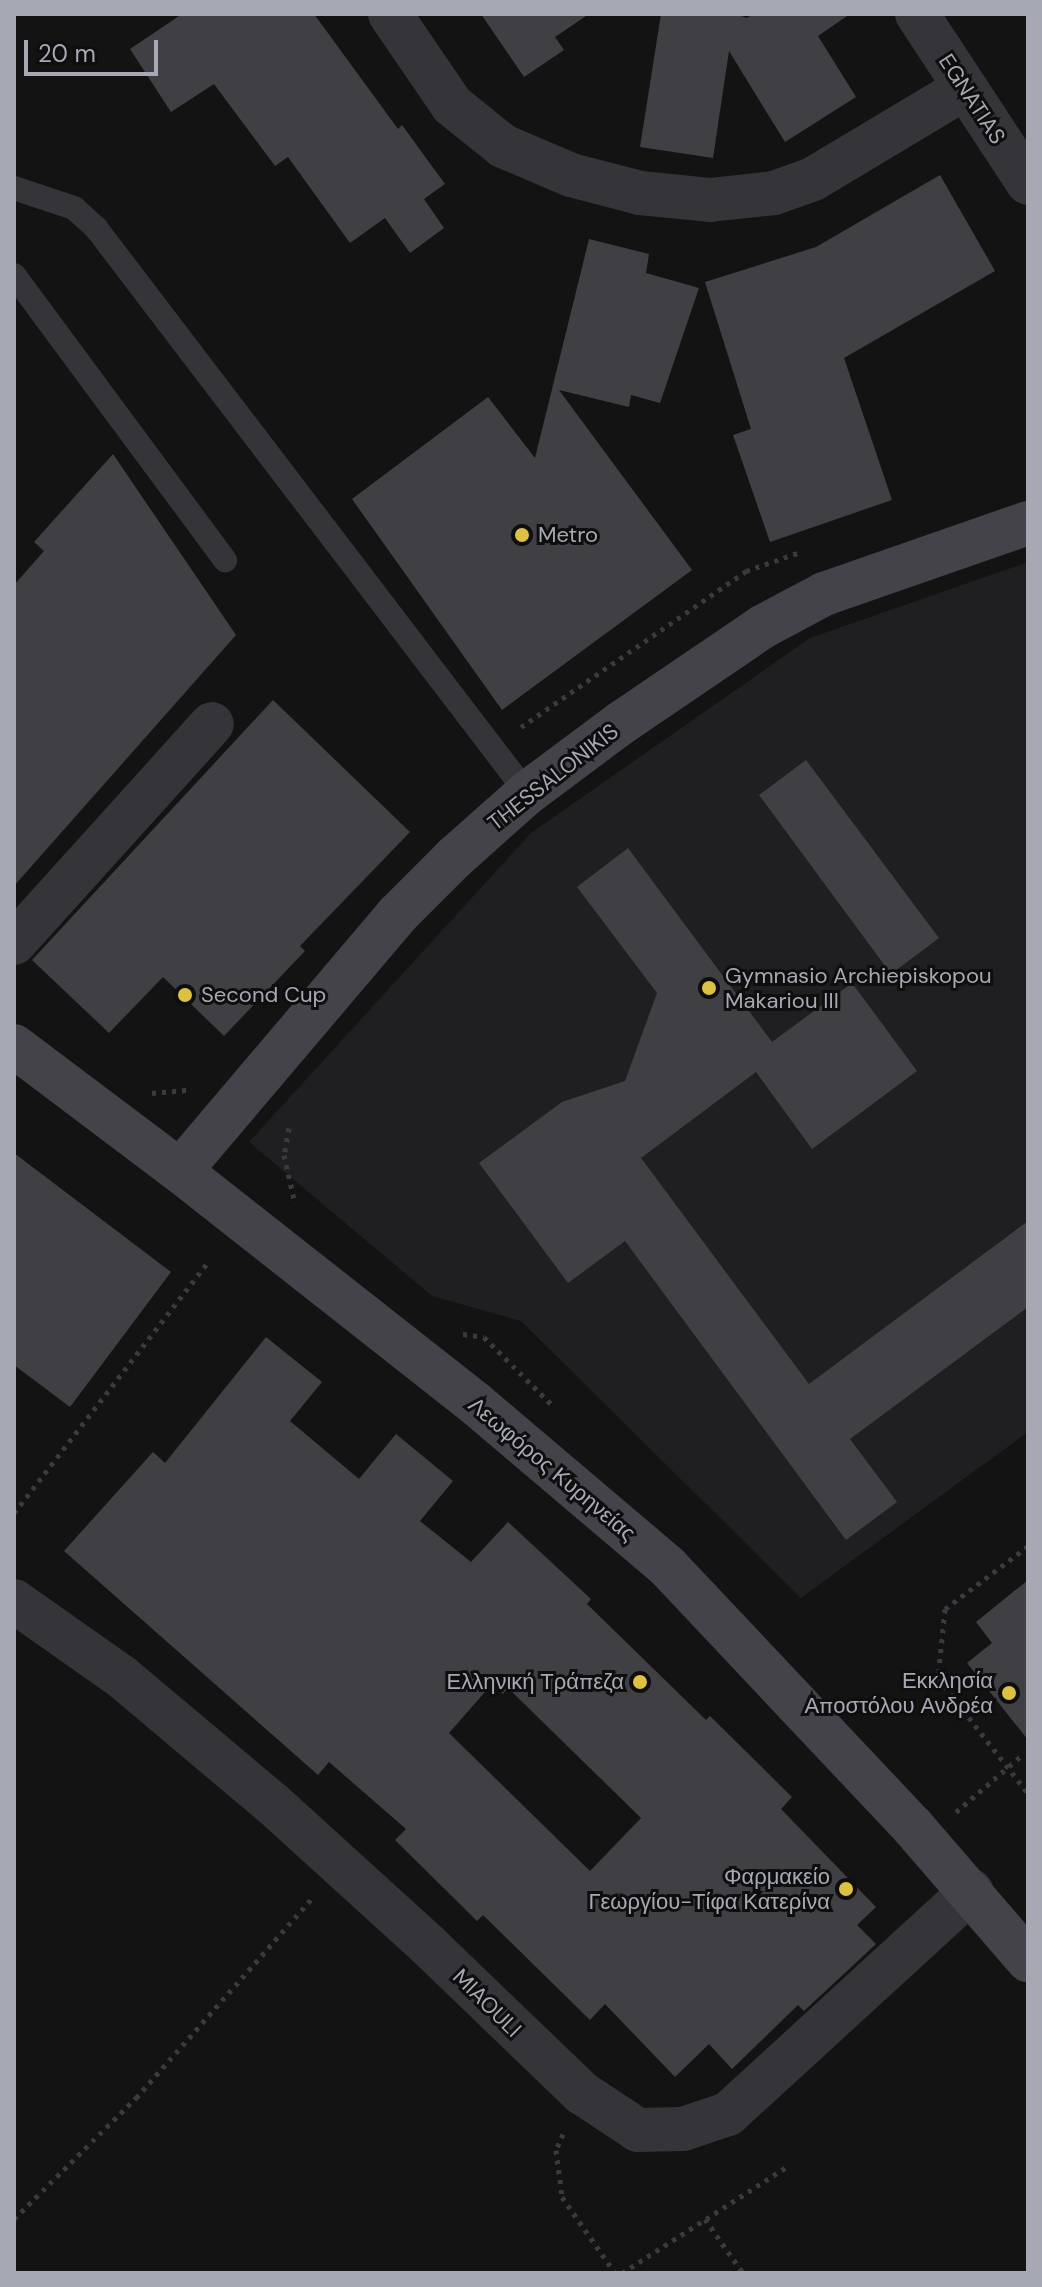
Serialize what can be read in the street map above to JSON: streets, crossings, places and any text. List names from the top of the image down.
{
  "streets": {
    "main road": ["THESSALONIKIS", "Λεωφόρος Κυρηνείας"],
    "street": ["EGNATIAS", "MIAOULI"]
  },
  "crossings": [
    ["THESSALONIKIS", "Λεωφόρος Κυρηνείας"],
    ["Λεωφόρος Κυρηνείας", "MIAOULI"]
  ],
  "places": [
    "Metro",
    "Gymnasio Archiepiskopou Makariou III",
    "Second Cup",
    "Ελληνική Τράπεζα",
    "Εκκλησία Αποστόλου Ανδρέα",
    "Φαρμακείο Γεωργίου-Τίφα Κατερίνα"
  ],
  "scale_bar": "20 m"
}
